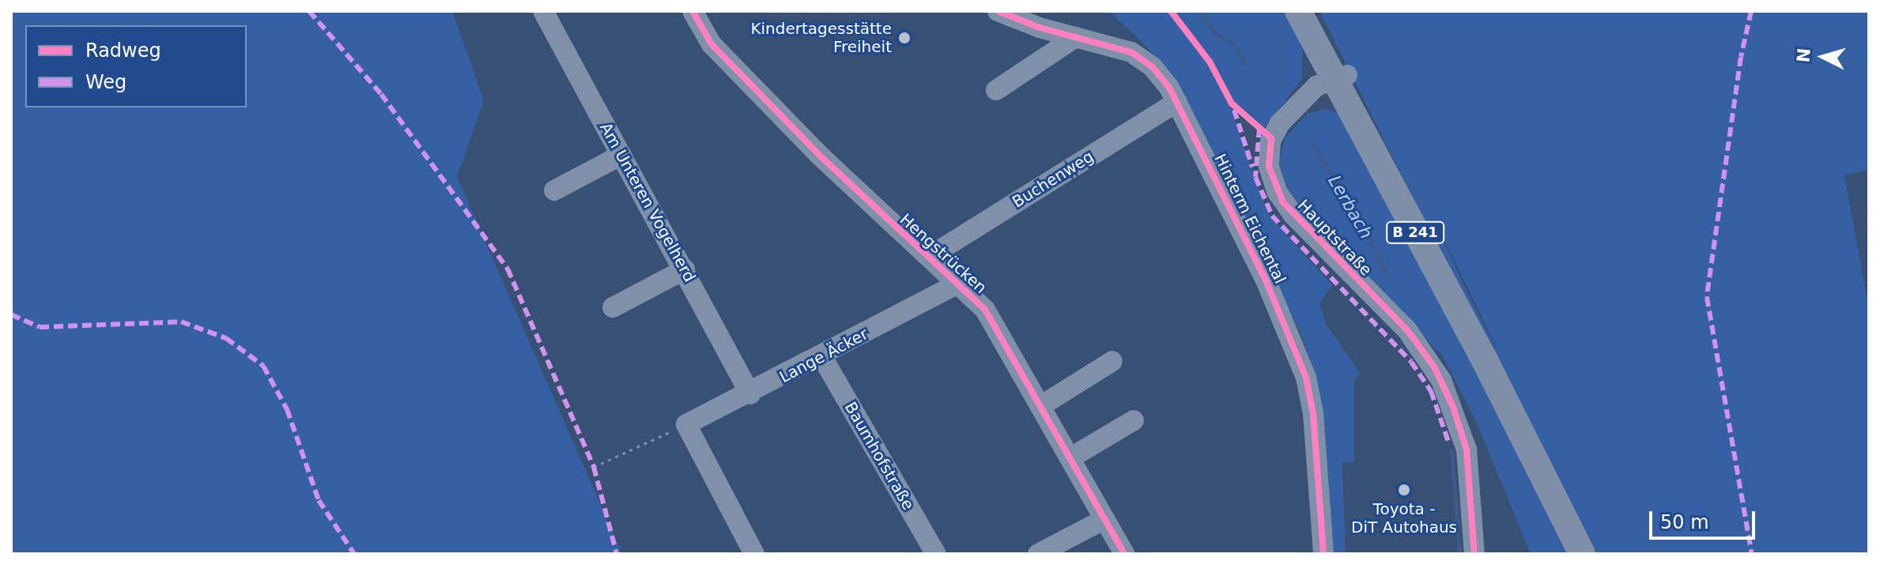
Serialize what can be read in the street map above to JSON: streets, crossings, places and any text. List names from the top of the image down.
{
  "streets": {
    "main road": ["B 241"],
    "street": [
      "Buchenweg",
      "Am Unteren Vogelherd",
      "Hinterm Eichental",
      "Hauptstraße",
      "Hengstrücken",
      "Lange Äcker",
      "Baumhofstraße"
    ]
  },
  "crossings": [
    ["Buchenweg", "Hinterm Eichental"],
    ["Buchenweg", "Hengstrücken"],
    ["Am Unteren Vogelherd", "Lange Äcker"],
    ["B 241", "Hauptstraße"],
    ["Hengstrücken", "Lange Äcker"],
    ["Lange Äcker", "Baumhofstraße"]
  ],
  "water": ["Lerbach"],
  "places": ["Kindertagesstätte Freiheit", "Toyota - DiT Autohaus"],
  "legend": ["Radweg", "Weg"],
  "scale_bar": "50 m",
  "north": "left"
}
